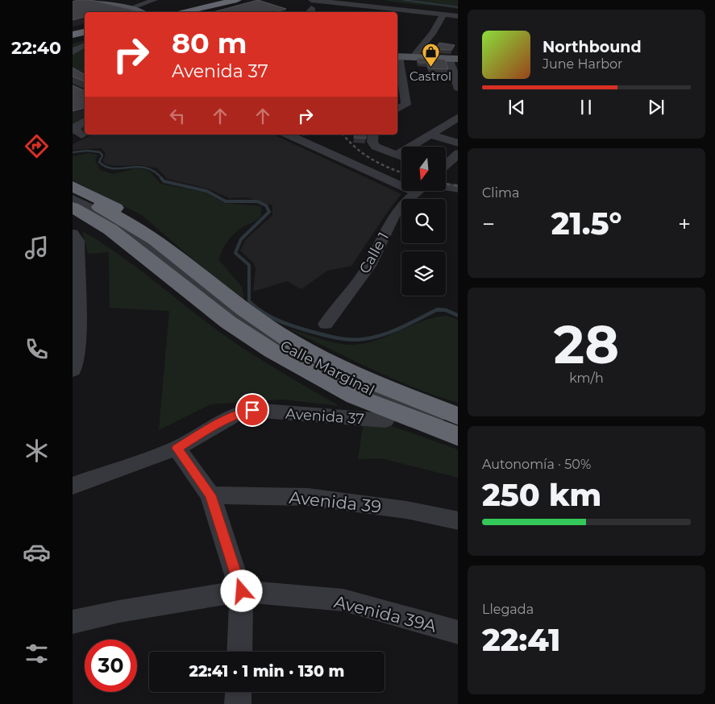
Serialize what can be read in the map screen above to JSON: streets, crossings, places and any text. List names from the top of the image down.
{
  "streets": {
    "street": [
      "Calle 1",
      "Calle Marginal",
      "Avenida 37",
      "Avenida 39",
      "Avenida 39A"
    ]
  },
  "places": {
    "shop": ["Castrol"]
  },
  "north": "bottom",
  "page": {
    "tabs": "22:40",
    "turn": ["80 m", "Avenida 37"],
    "song": ["Northbound", "June Harbor"],
    "tile": [
      "Clima",
      ["28", "km/h"],
      ["Autonomía · 50%", "250 km"],
      ["Llegada", "22:41"]
    ],
    "heat": ["−", "21.5°", "+"],
    "limit": "30",
    "trip": "22:41 · 1 min · 130 m"
  }
}
